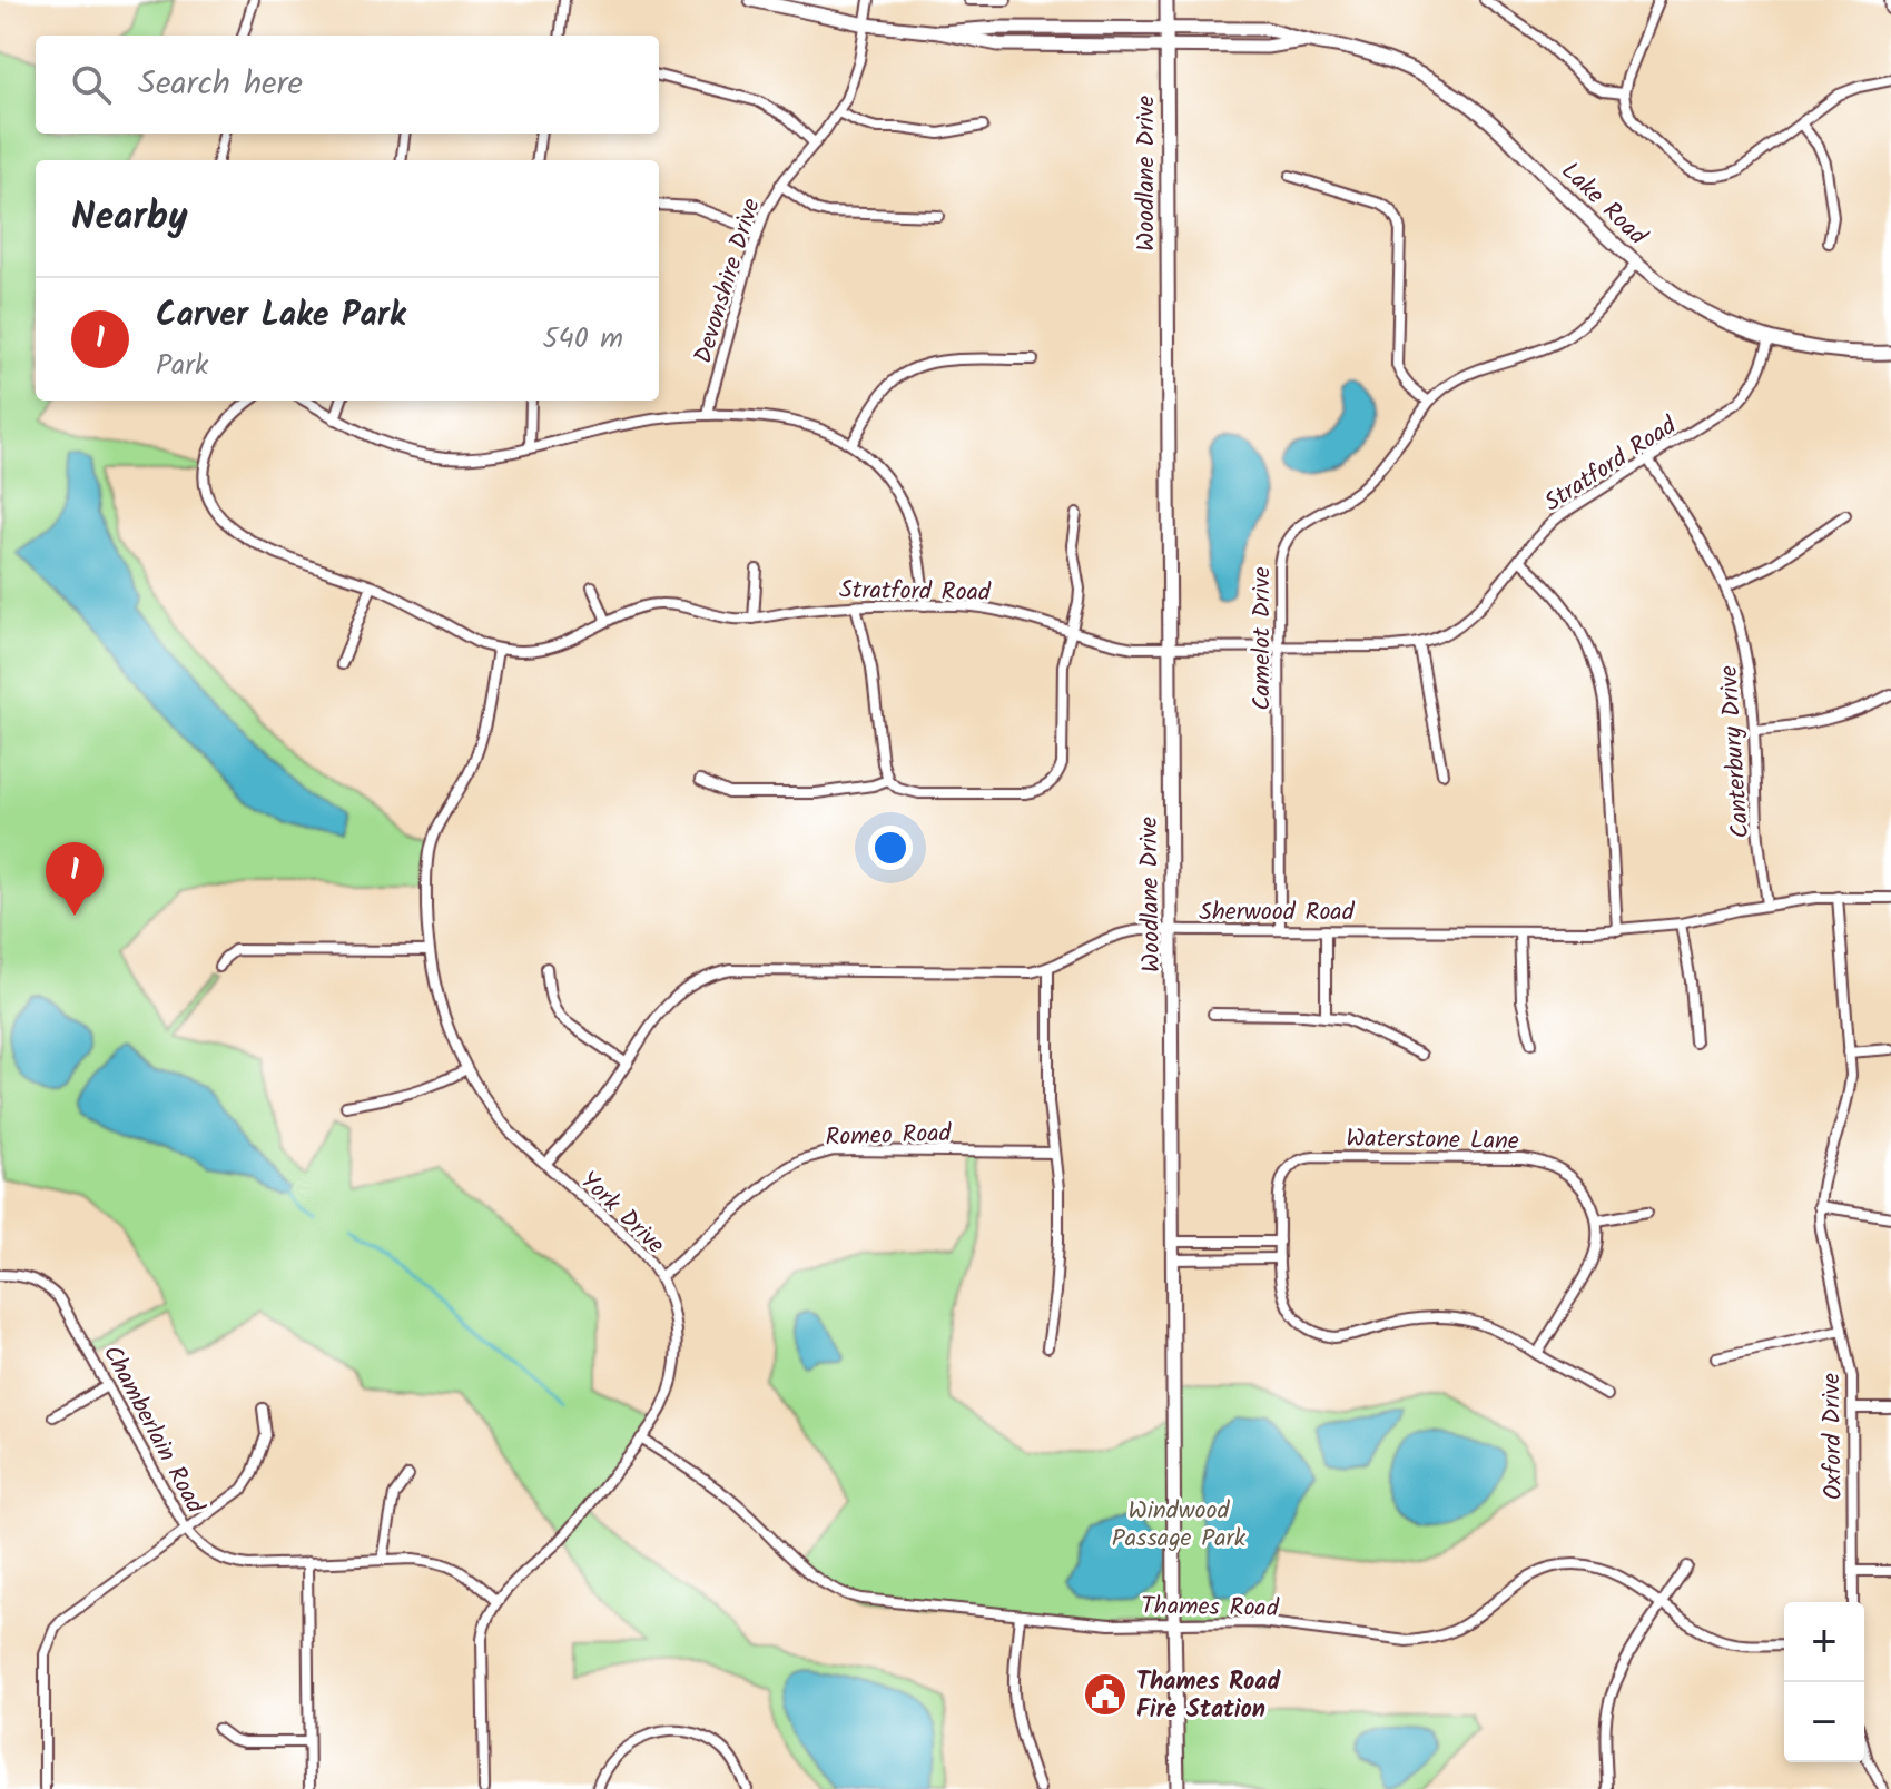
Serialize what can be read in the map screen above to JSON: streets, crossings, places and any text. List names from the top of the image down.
{
  "streets": {
    "street": [
      "Woodlane Drive",
      "Lake Road",
      "Devonshire Drive",
      "Stratford Road",
      "Camelot Drive",
      "Canterbury Drive",
      "Sherwood Road",
      "Romeo Road",
      "Waterstone Lane",
      "York Drive",
      "Chamberlain Road",
      "Oxford Drive",
      "Thames Road"
    ]
  },
  "crossings": [
    ["Woodlane Drive", "Lake Road"],
    ["Woodlane Drive", "Stratford Road"],
    ["Woodlane Drive", "Sherwood Road"],
    ["Woodlane Drive", "Thames Road"],
    ["Lake Road", "Devonshire Drive"],
    ["Lake Road", "Stratford Road"],
    ["Lake Road", "Camelot Drive"],
    ["Stratford Road", "Camelot Drive"],
    ["Stratford Road", "Canterbury Drive"],
    ["Stratford Road", "York Drive"],
    ["Camelot Drive", "Sherwood Road"],
    ["Canterbury Drive", "Sherwood Road"],
    ["Sherwood Road", "York Drive"],
    ["Sherwood Road", "Oxford Drive"],
    ["Romeo Road", "York Drive"],
    ["York Drive", "Chamberlain Road"],
    ["York Drive", "Thames Road"]
  ],
  "parks": ["Windwood Passage Park"],
  "places": {
    "public building": ["Thames Road Fire Station"]
  },
  "page": {
    "search": "Search here",
    "heading": "Nearby",
    "list": [
      {
        "mark": "1",
        "name": "Carver Lake Park",
        "note": "Park",
        "value": "540 m"
      }
    ],
    "pins": "1",
    "map_buttons": ["+", "−"]
  }
}
